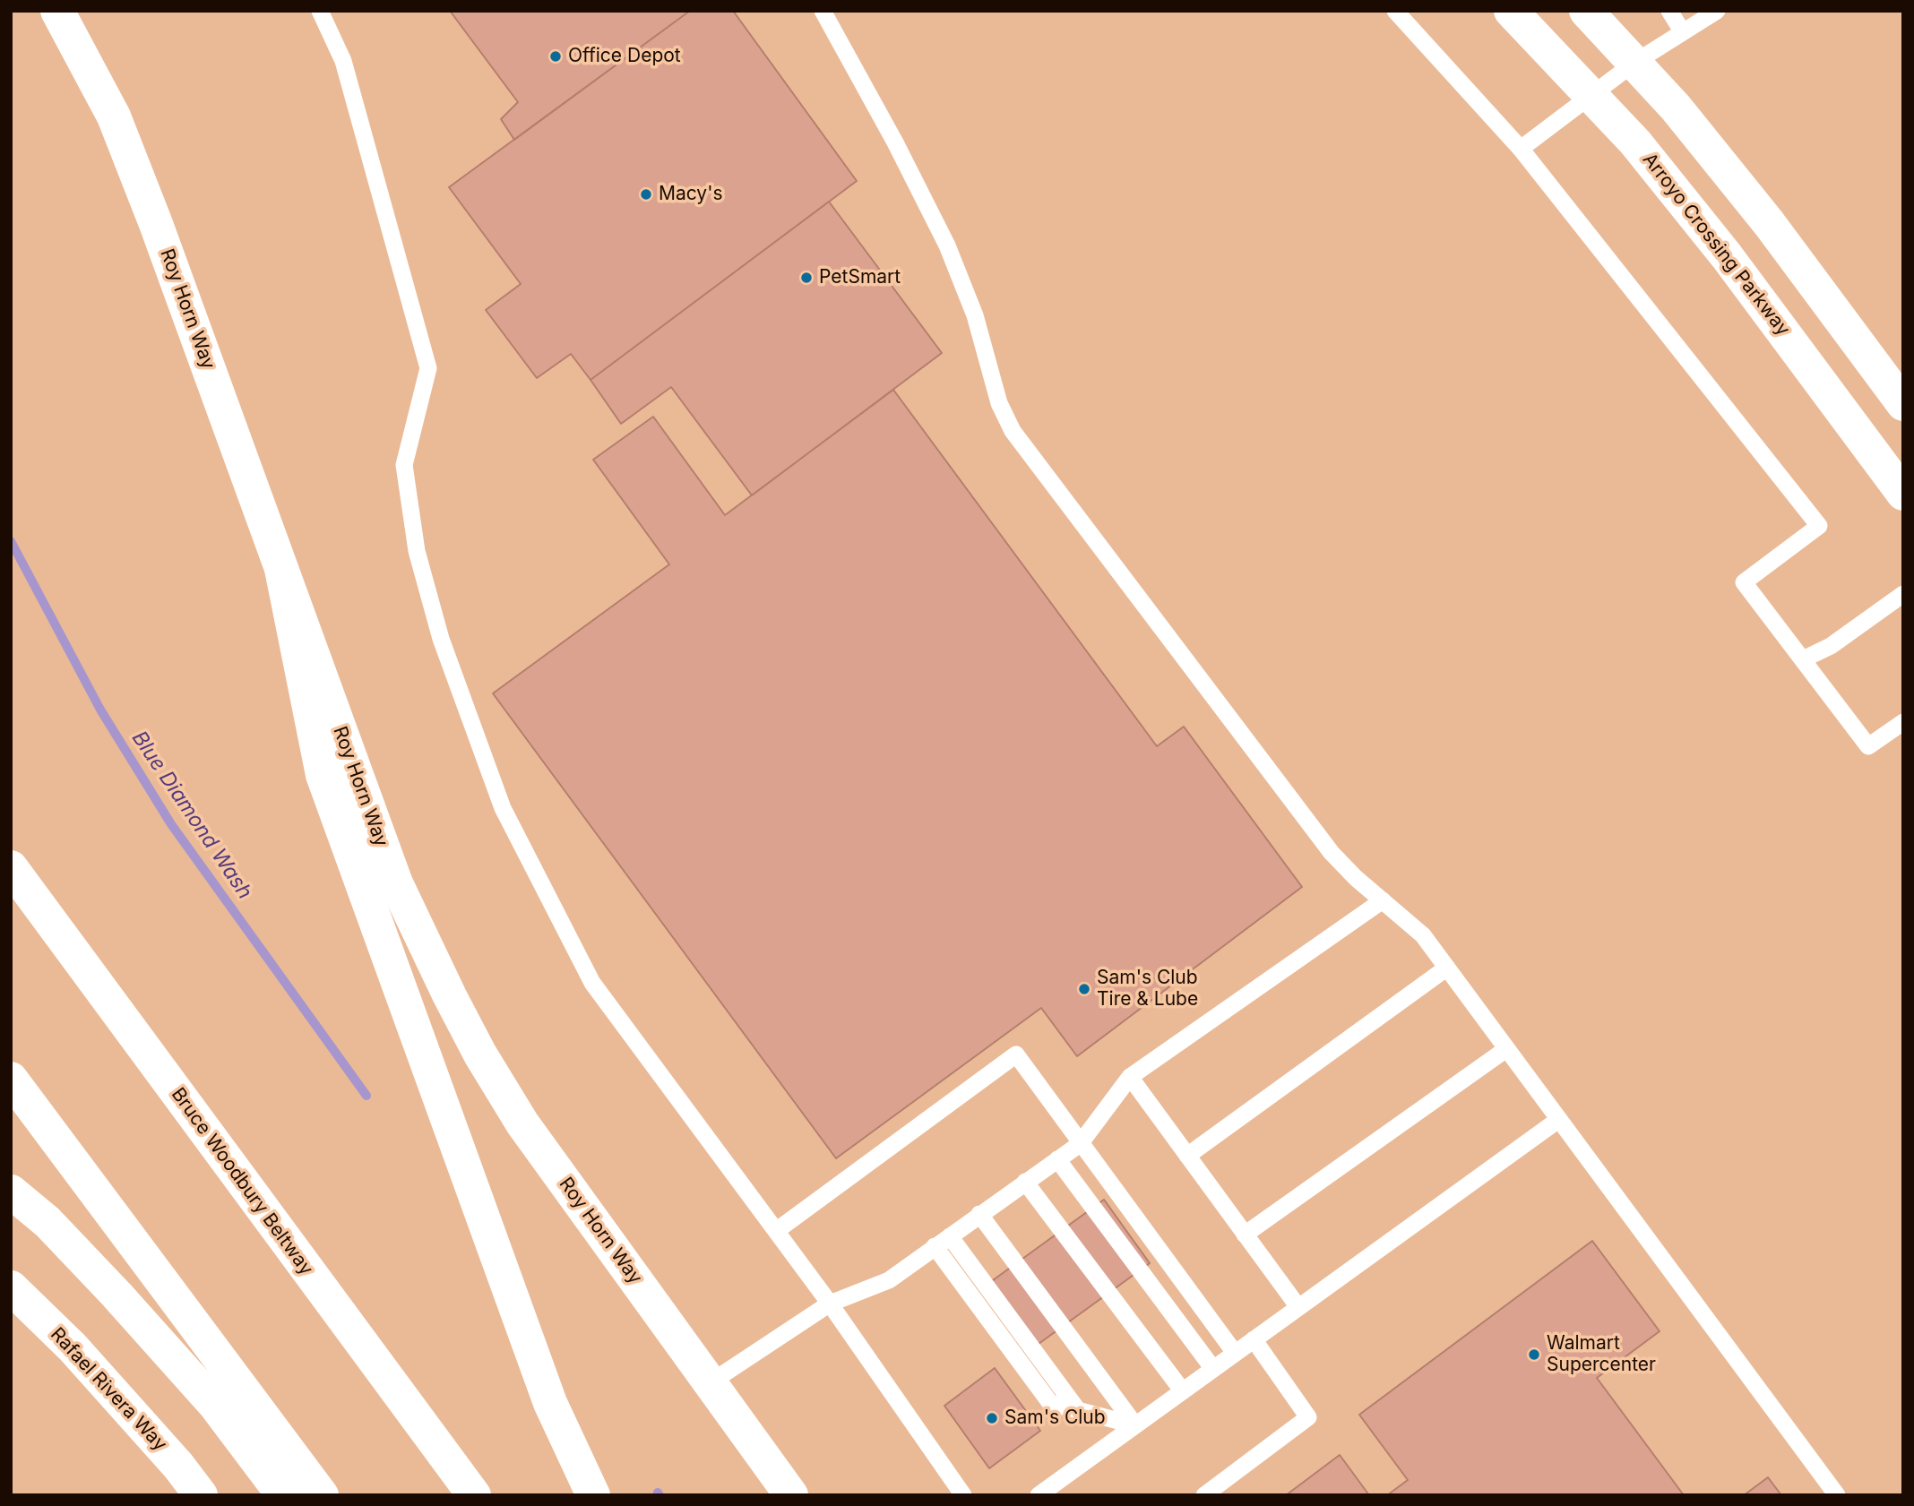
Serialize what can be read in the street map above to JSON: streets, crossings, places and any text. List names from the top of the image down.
{
  "streets": {
    "main road": [
      "Arroyo Crossing Parkway",
      "Roy Horn Way",
      "Bruce Woodbury Beltway",
      "Rafael Rivera Way"
    ]
  },
  "water": ["Blue Diamond Wash"],
  "places": [
    "Office Depot",
    "Macy's",
    "PetSmart",
    "Sam's Club Tire & Lube",
    "Walmart Supercenter",
    "Sam's Club"
  ]
}
